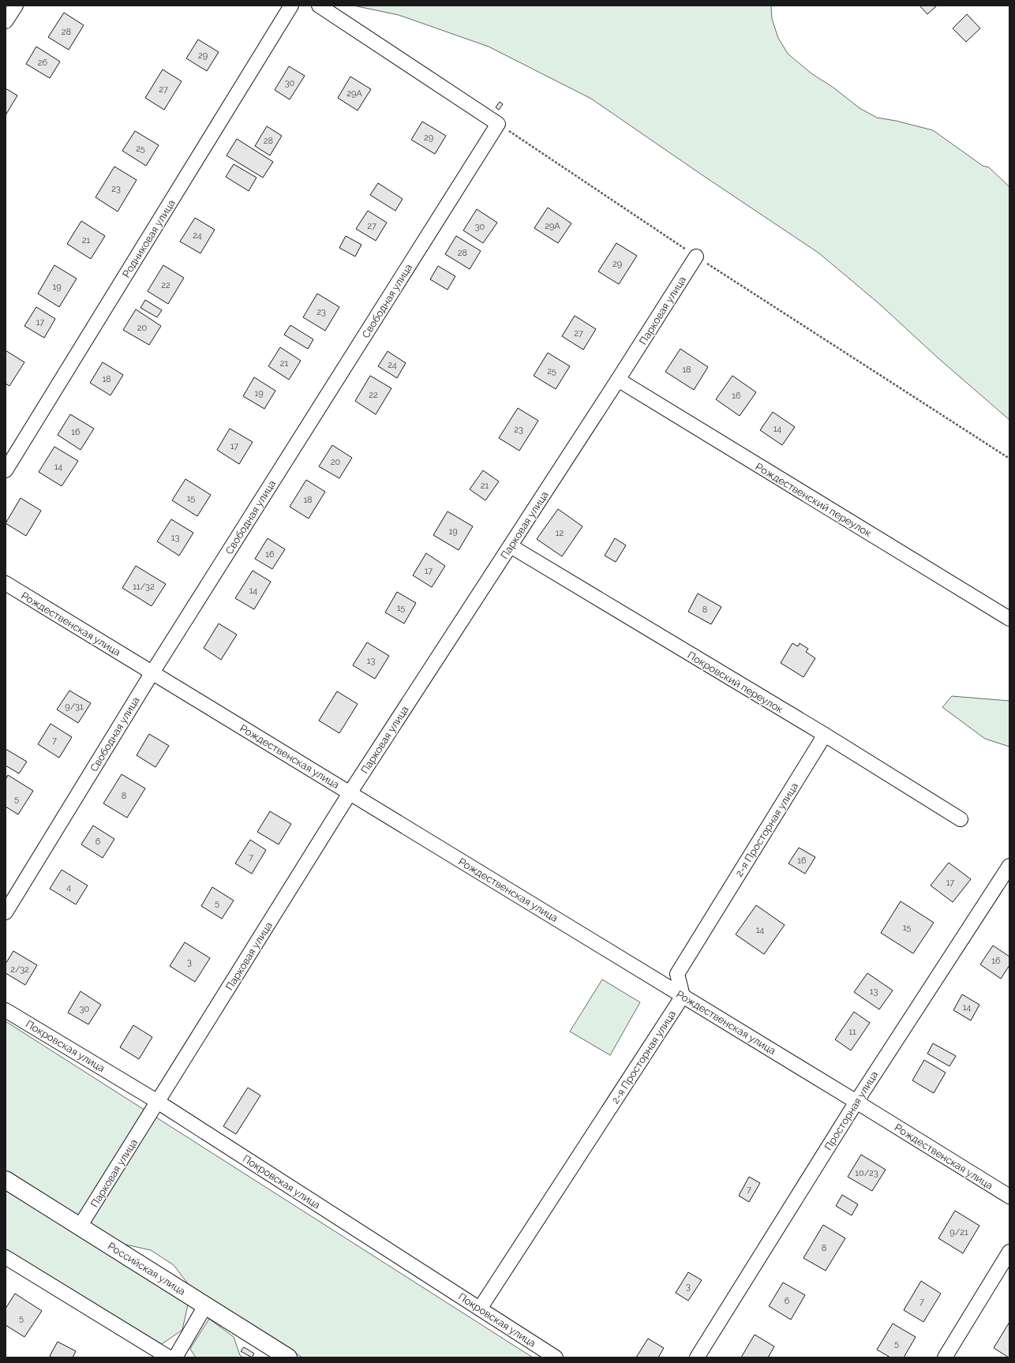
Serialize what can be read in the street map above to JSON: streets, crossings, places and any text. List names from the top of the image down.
{
  "streets": {
    "main road": ["Российская улица"],
    "street": [
      "Родниковая улица",
      "Свободная улица",
      "Парковая улица",
      "Рождественский переулок",
      "Рождественская улица",
      "Покровский переулок",
      "2-я Просторная улица",
      "Покровская улица",
      "Просторная улица"
    ]
  },
  "crossings": [
    ["Свободная улица", "Рождественская улица"],
    ["Парковая улица", "Рождественский переулок"],
    ["Парковая улица", "Рождественская улица"],
    ["Парковая улица", "Покровский переулок"],
    ["Парковая улица", "Покровская улица"],
    ["Парковая улица", "Российская улица"],
    ["Рождественская улица", "2-я Просторная улица"],
    ["Рождественская улица", "Просторная улица"],
    ["Покровский переулок", "2-я Просторная улица"],
    ["2-я Просторная улица", "Покровская улица"]
  ],
  "house_numbers": [
    "28",
    "29",
    "26",
    "30",
    "27",
    "29А",
    "29",
    "28",
    "25",
    "23",
    "27",
    "29А",
    "30",
    "24",
    "21",
    "28",
    "29",
    "22",
    "19",
    "23",
    "17",
    "20",
    "27",
    "21",
    "24",
    "18",
    "25",
    "18",
    "19",
    "22",
    "16",
    "14",
    "23",
    "16",
    "17",
    "20",
    "14",
    "21",
    "15",
    "18",
    "19",
    "12",
    "13",
    "16",
    "17",
    "11/32",
    "14",
    "15",
    "8",
    "13",
    "9/31",
    "7",
    "8",
    "5",
    "6",
    "7",
    "16",
    "17",
    "4",
    "5",
    "15",
    "14",
    "16",
    "3",
    "2/32",
    "13",
    "14",
    "30",
    "11",
    "10/23",
    "7",
    "9/21",
    "8",
    "3",
    "6",
    "7",
    "5",
    "5"
  ]
}
